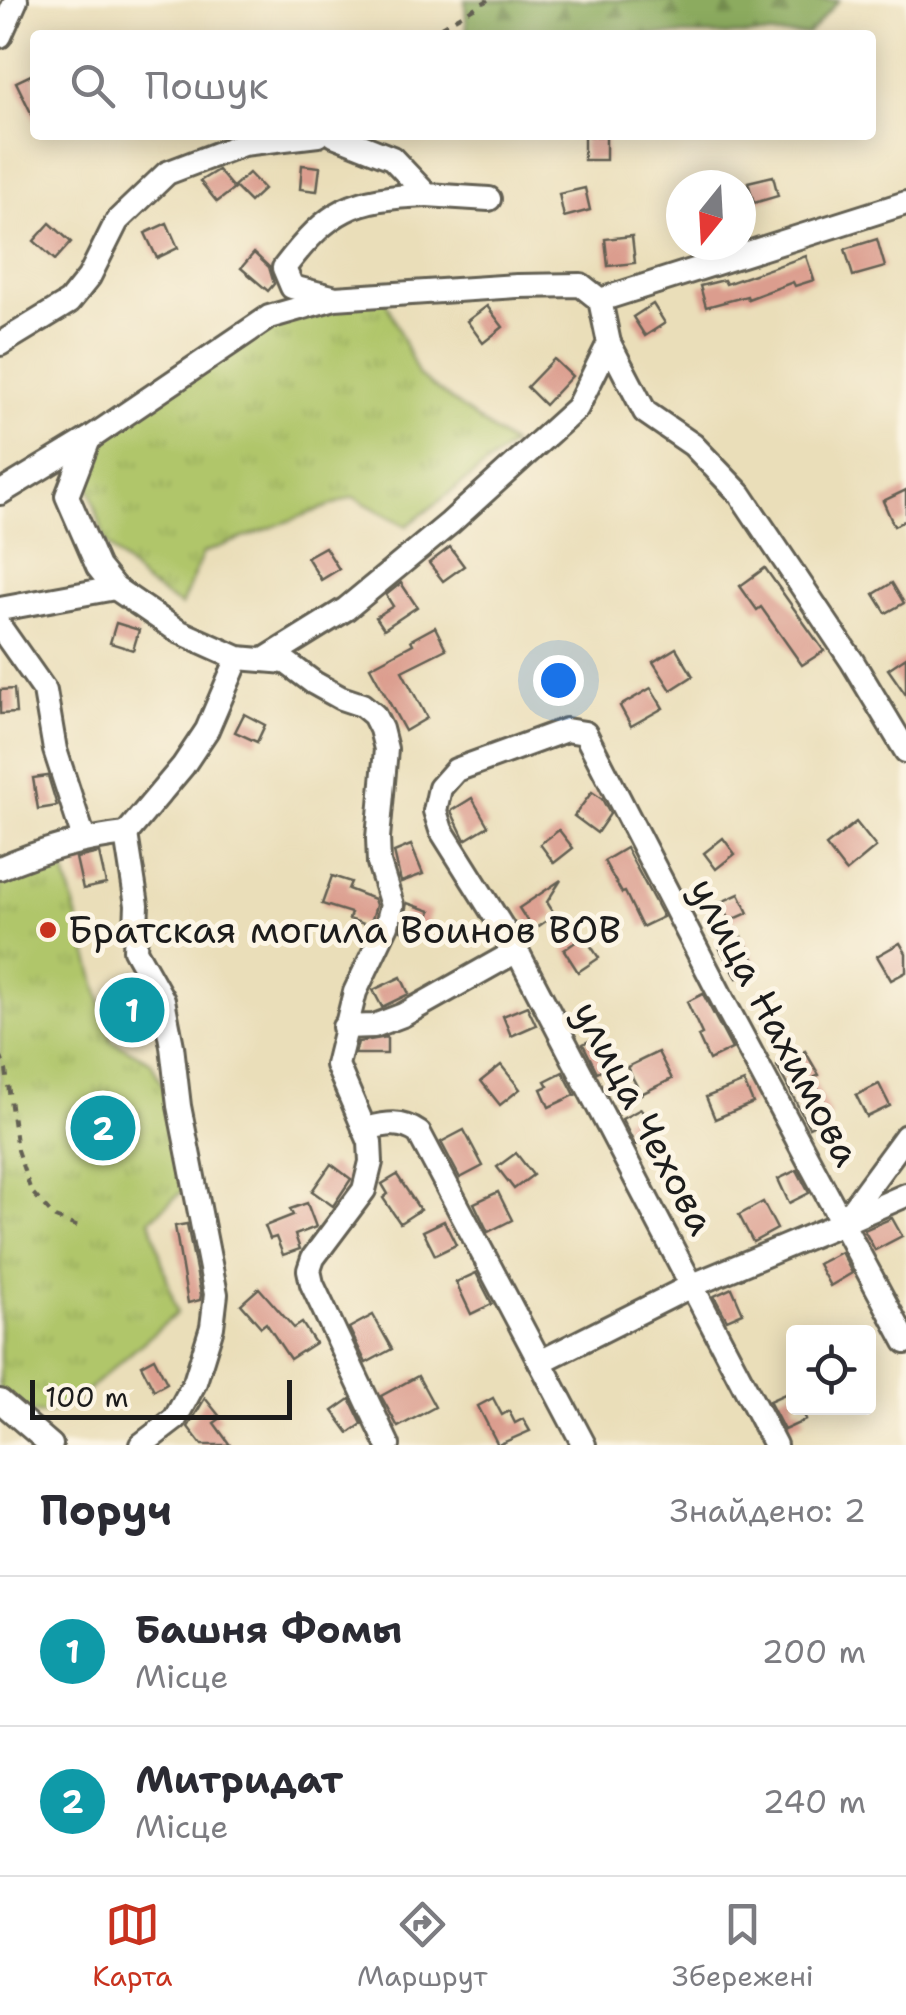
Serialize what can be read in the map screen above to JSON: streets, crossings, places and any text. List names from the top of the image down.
{
  "streets": {
    "street": ["улица Нахимова", "улица Чехова"]
  },
  "crossings": [
    ["улица Нахимова", "улица Чехова"]
  ],
  "places": ["Братская могила Воинов ВОВ"],
  "scale_bar": "100 m",
  "north": "bottom",
  "page": {
    "search": "Пошук",
    "pins": ["1", "2"],
    "scale": "100 m",
    "heading": ["Поруч", "Знайдено: 2"],
    "list": [
      {
        "mark": "1",
        "name": "Башня Фомы",
        "note": "Місце",
        "value": "200 m"
      },
      {
        "mark": "2",
        "name": "Митридат",
        "note": "Місце",
        "value": "240 m"
      }
    ],
    "nav": ["Карта", "Маршрут", "Збережені"]
  }
}
